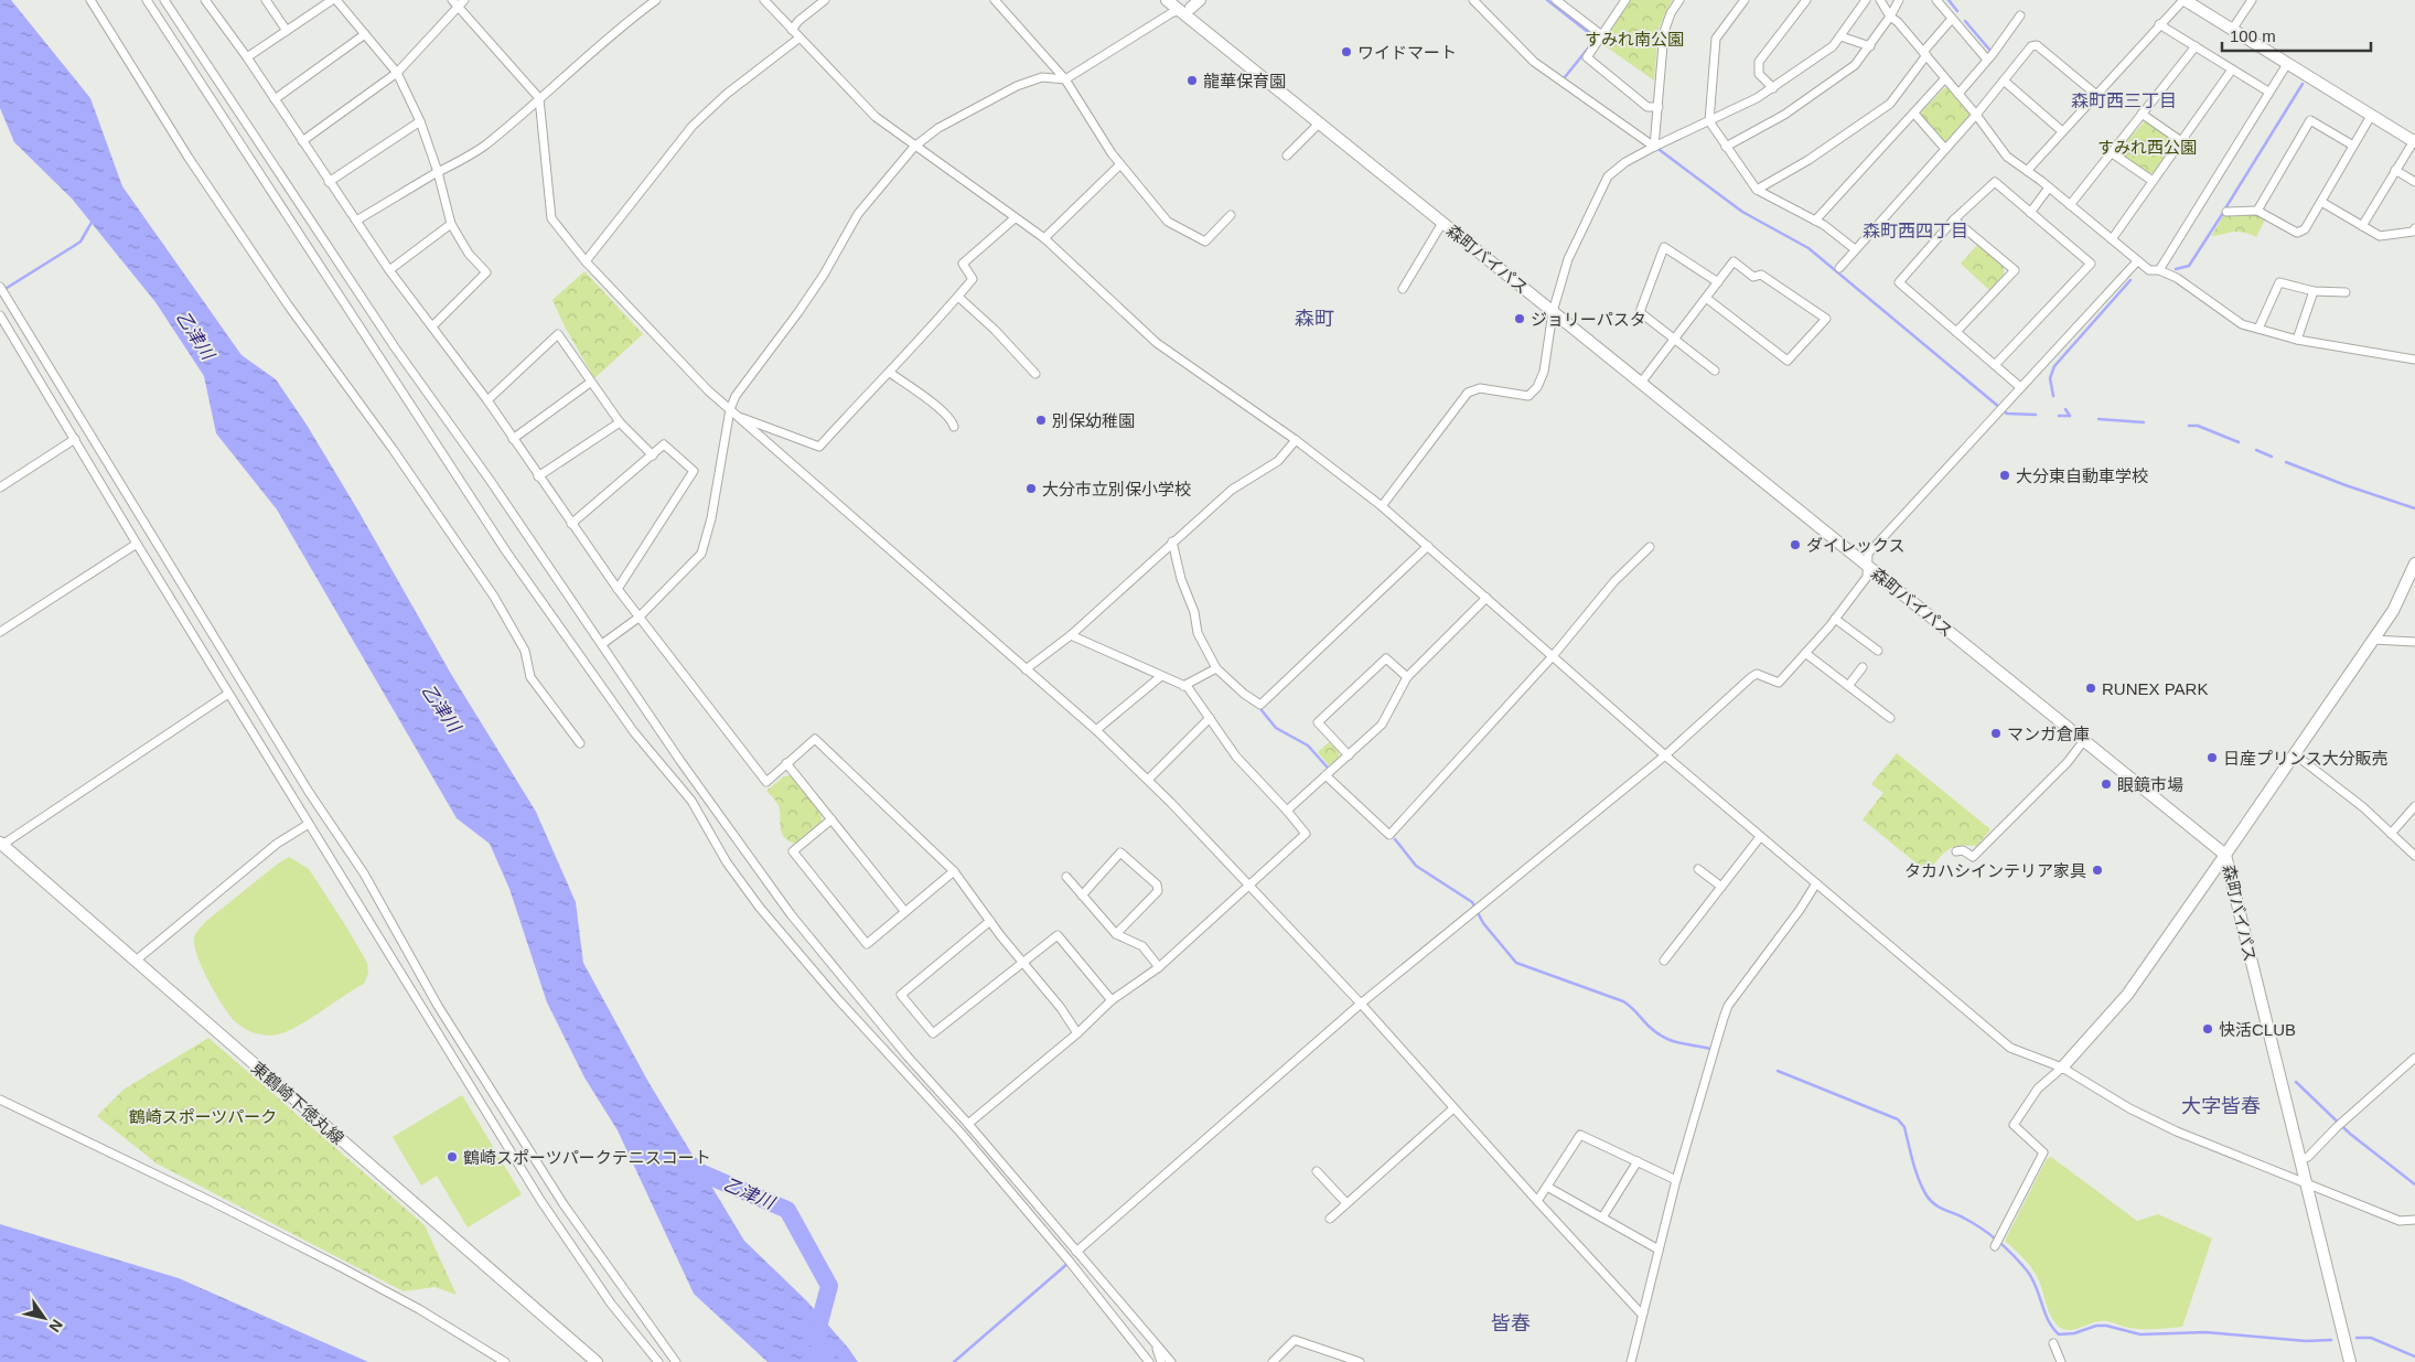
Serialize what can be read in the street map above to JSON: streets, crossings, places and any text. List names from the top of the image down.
{
  "streets": {
    "main road": ["森町バイパス", "東鶴崎下徳丸線"]
  },
  "districts": [
    "森町西三丁目",
    "森町西四丁目",
    "森町",
    "大字皆春",
    "皆春"
  ],
  "water": ["乙津川"],
  "parks": ["すみれ南公園", "すみれ西公園", "鶴崎スポーツパーク"],
  "places": [
    "ワイドマート",
    "龍華保育園",
    "ジョリーパスタ",
    "別保幼稚園",
    "大分東自動車学校",
    "大分市立別保小学校",
    "ダイレックス",
    "RUNEX PARK",
    "マンガ倉庫",
    "日産プリンス大分販売",
    "眼鏡市場",
    "タカハシインテリア家具",
    "快活CLUB",
    "鶴崎スポーツパークテニスコート"
  ],
  "scale_bar": "100 m",
  "north": "bottom right"
}
